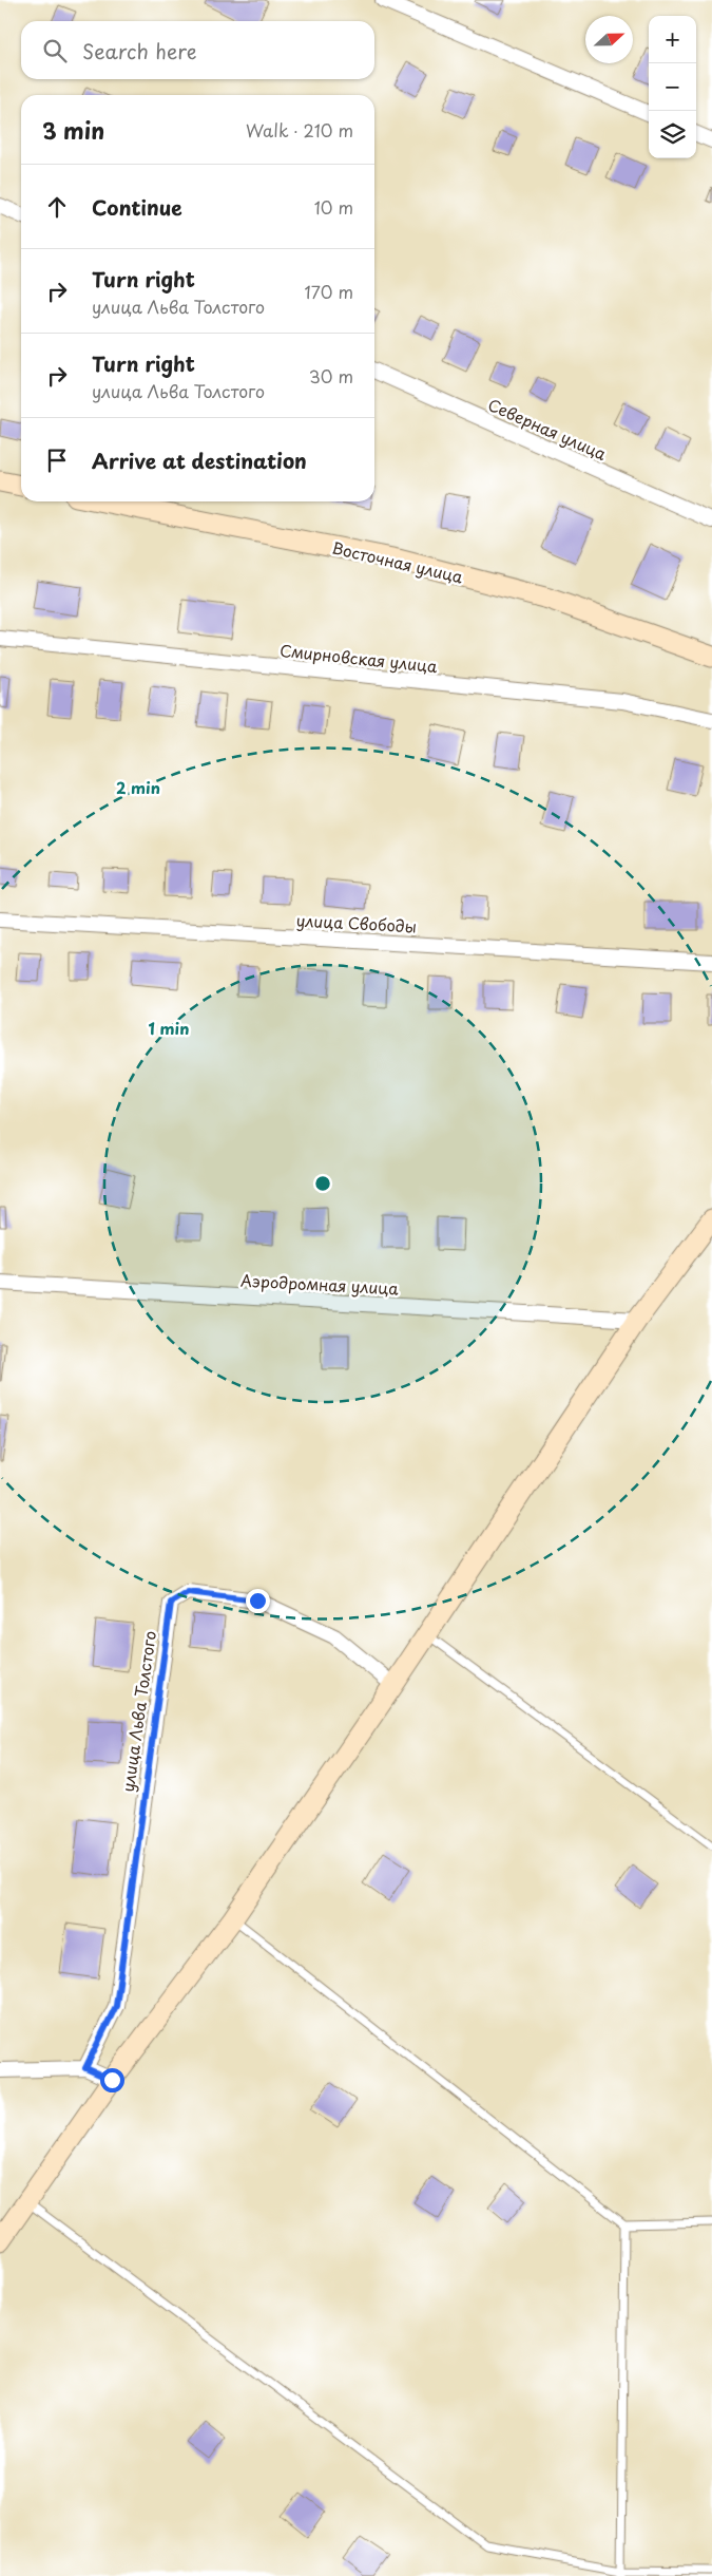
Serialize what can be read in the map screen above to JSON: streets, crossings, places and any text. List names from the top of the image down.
{
  "streets": {
    "street": [
      "Северная улица",
      "Восточная улица",
      "Смирновская улица",
      "улица Свободы",
      "Аэродромная улица",
      "улица Льва Толстого"
    ]
  },
  "north": "right",
  "page": {
    "map_buttons": ["+", "−"],
    "search": "Search here",
    "heading": ["3 min", "Walk · 210 m"],
    "list": [
      ["Continue", "10 m"],
      ["Turn right", "улица Льва Толстого", "170 m"],
      ["Turn right", "улица Льва Толстого", "30 m"],
      "Arrive at destination"
    ]
  },
  "rings": ["2 min", "1 min"]
}
